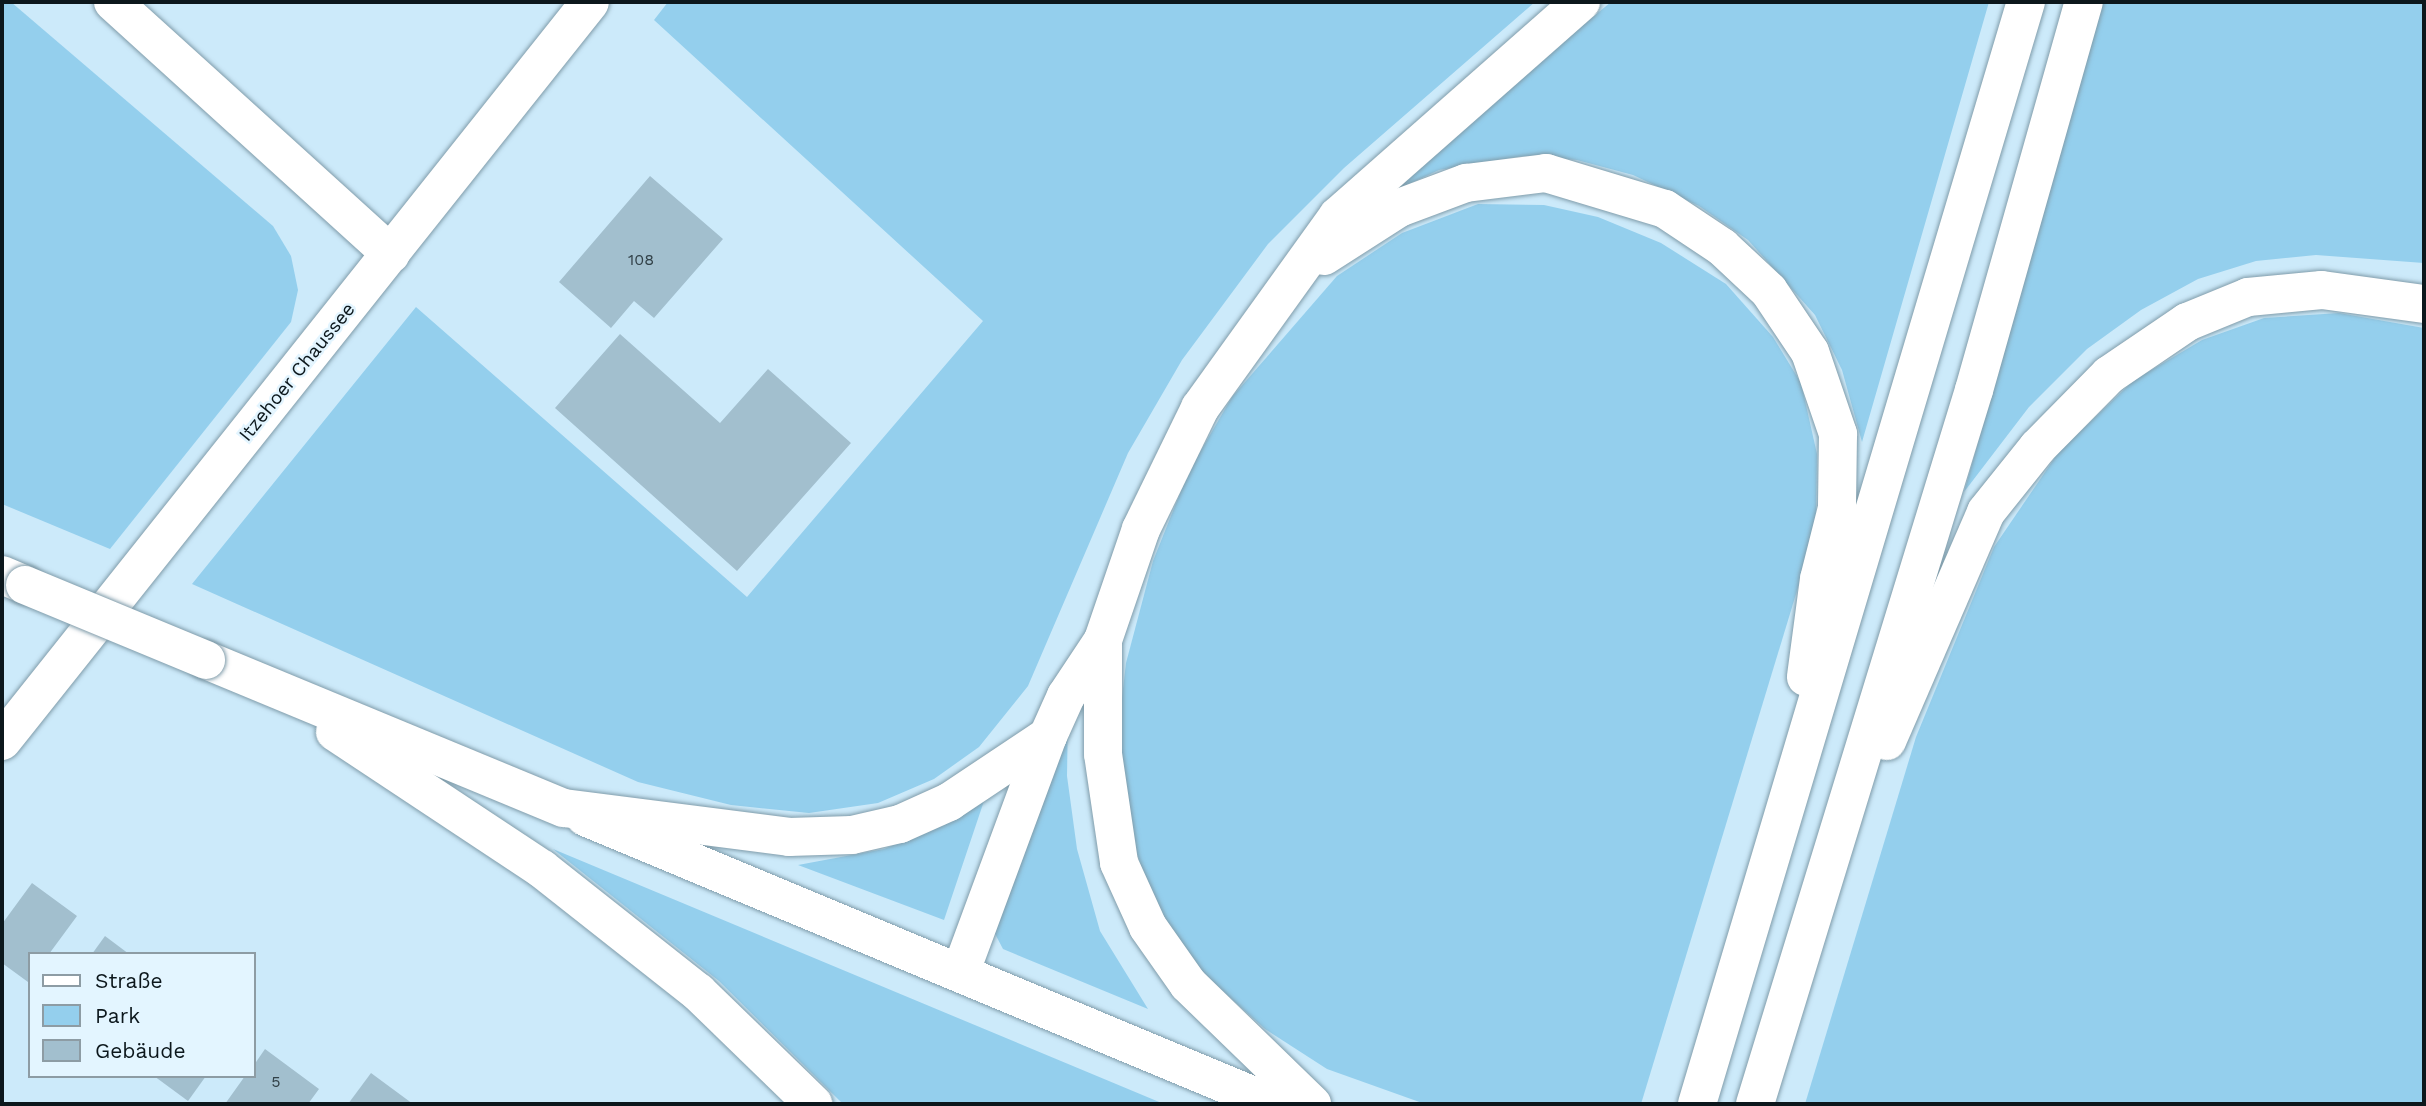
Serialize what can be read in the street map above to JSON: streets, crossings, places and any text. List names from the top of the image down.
{
  "streets": {
    "main road": ["Itzehoer Chaussee"]
  },
  "house_numbers": ["108", "5"],
  "legend": ["Straße", "Park", "Gebäude"]
}
